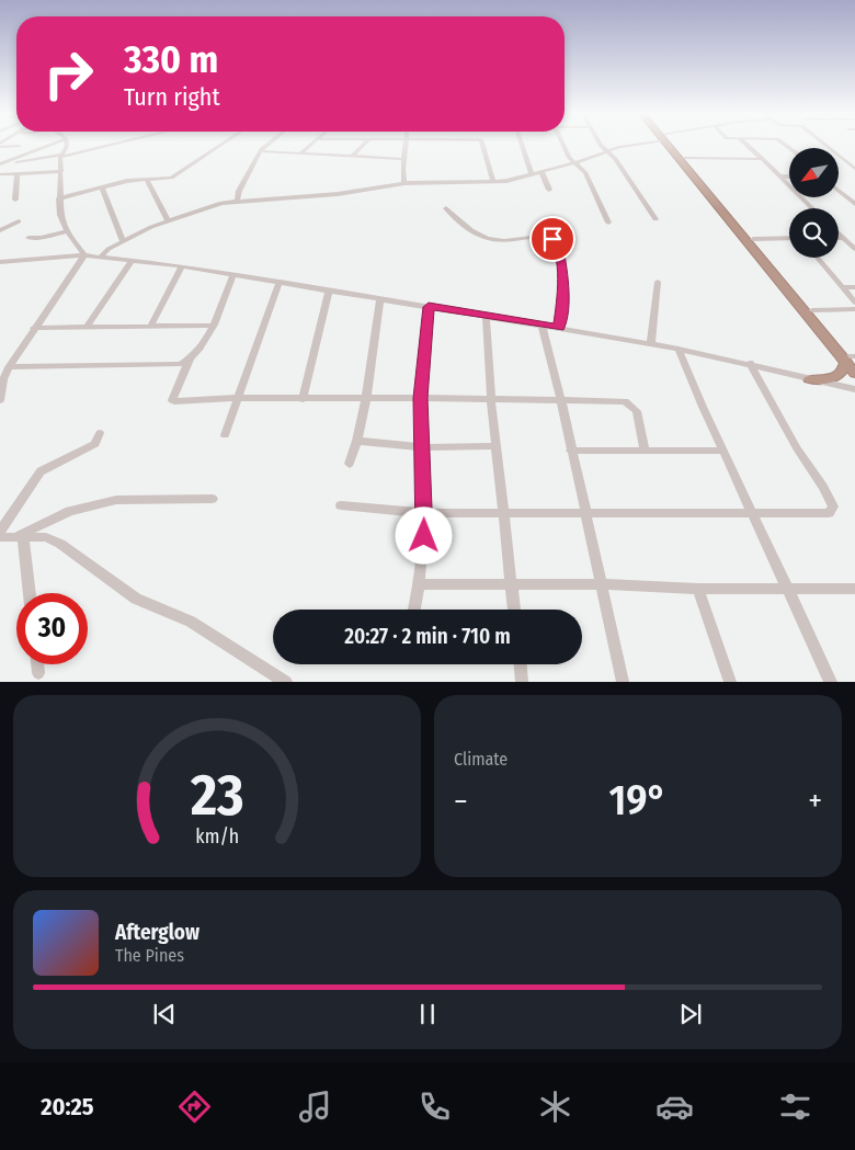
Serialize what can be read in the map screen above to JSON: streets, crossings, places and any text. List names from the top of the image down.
{
  "north": "bottom left",
  "page": {
    "turn": ["330 m", "Turn right"],
    "limit": "30",
    "trip": "20:27 · 2 min · 710 m",
    "tile": "Climate",
    "heat": ["−", "19°", "+"],
    "song": ["Afterglow", "The Pines"],
    "tabs": "20:25",
    "gauge": ["23", "km/h"]
  }
}
